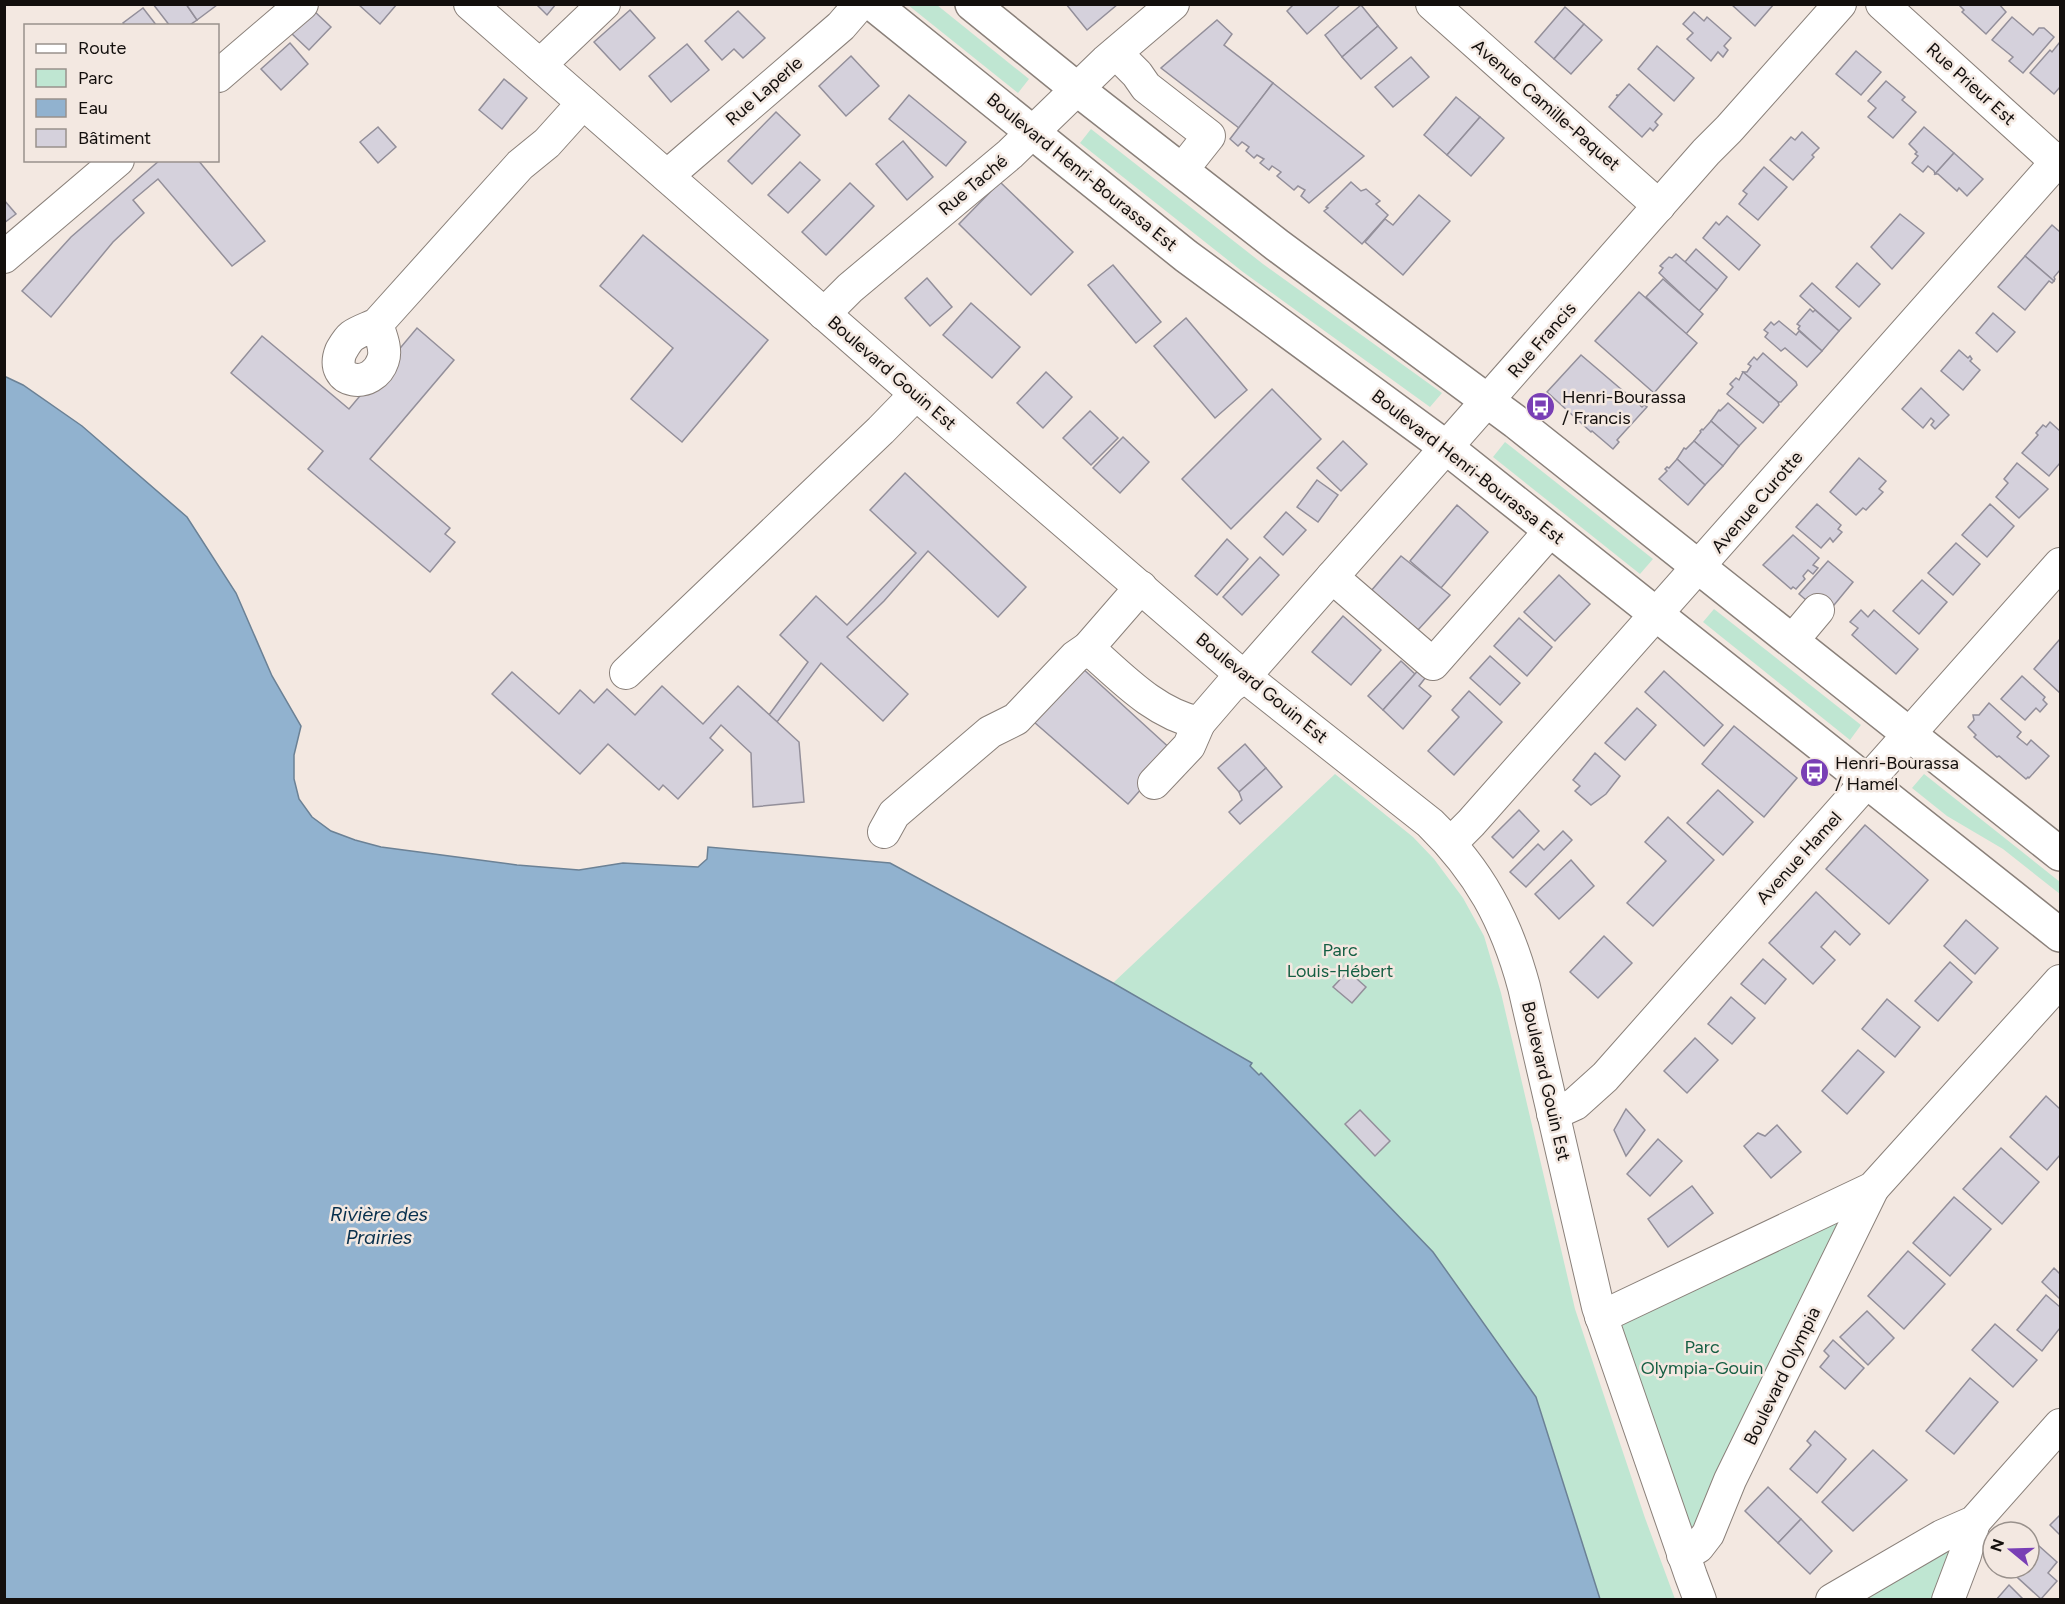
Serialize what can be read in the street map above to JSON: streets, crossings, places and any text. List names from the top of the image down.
{
  "streets": {
    "main road": ["Boulevard Henri-Bourassa Est"],
    "street": [
      "Rue Prieur Est",
      "Rue Laperle",
      "Avenue Camille-Paquet",
      "Rue Taché",
      "Rue Francis",
      "Boulevard Gouin Est",
      "Avenue Curotte",
      "Avenue Hamel",
      "Boulevard Olympia"
    ]
  },
  "crossings": [
    ["Rue Prieur Est", "Avenue Curotte"],
    ["Rue Laperle", "Boulevard Gouin Est"],
    ["Avenue Camille-Paquet", "Rue Francis"],
    ["Boulevard Henri-Bourassa Est", "Rue Taché"],
    ["Boulevard Henri-Bourassa Est", "Rue Francis"],
    ["Boulevard Henri-Bourassa Est", "Avenue Curotte"],
    ["Boulevard Henri-Bourassa Est", "Avenue Hamel"],
    ["Rue Taché", "Boulevard Gouin Est"],
    ["Rue Francis", "Boulevard Gouin Est"],
    ["Boulevard Gouin Est", "Avenue Curotte"],
    ["Boulevard Gouin Est", "Avenue Hamel"],
    ["Boulevard Gouin Est", "Boulevard Olympia"]
  ],
  "water": ["Rivière des Prairies"],
  "parks": ["Parc Louis-Hébert", "Parc Olympia-Gouin"],
  "places": {
    "bus stop": ["Henri-Bourassa / Francis", "Henri-Bourassa / Hamel"]
  },
  "legend": [
    "Route",
    "Parc",
    "Eau",
    "Bâtiment"
  ],
  "north": "left"
}
